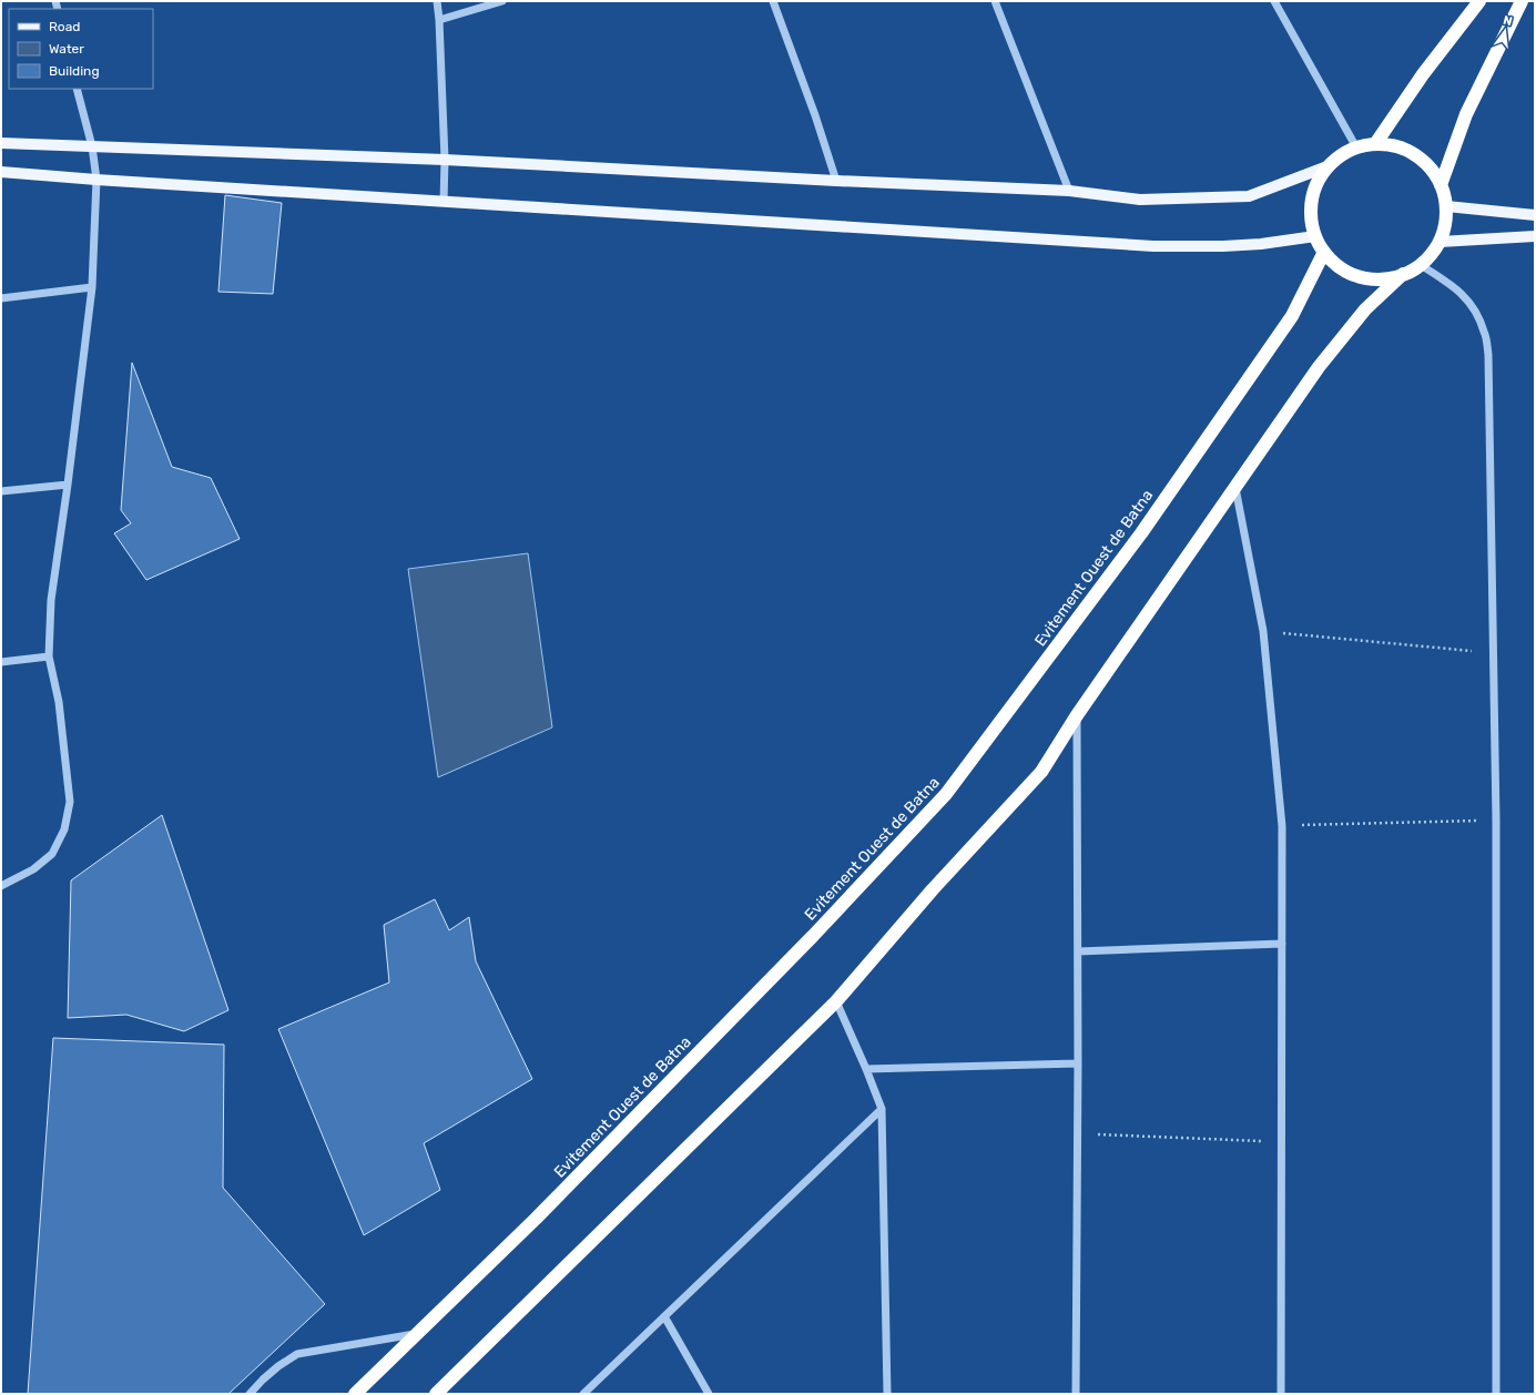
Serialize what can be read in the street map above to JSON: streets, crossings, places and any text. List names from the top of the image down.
{
  "streets": {
    "highway": ["Evitement Ouest de Batna"]
  },
  "legend": ["Road", "Water", "Building"],
  "north": "top"
}
